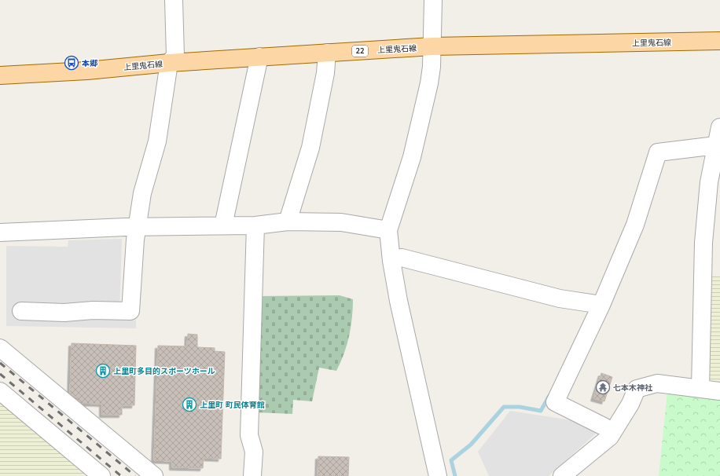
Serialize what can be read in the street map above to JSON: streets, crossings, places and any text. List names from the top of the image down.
{
  "streets": {
    "main road": ["上里鬼石線", "22"]
  },
  "places": {
    "bus stop": ["本郷"],
    "building": ["上里町多目的スポーツホール", "上里町 町民体育館"],
    "temple": ["七本木神社"]
  }
}
